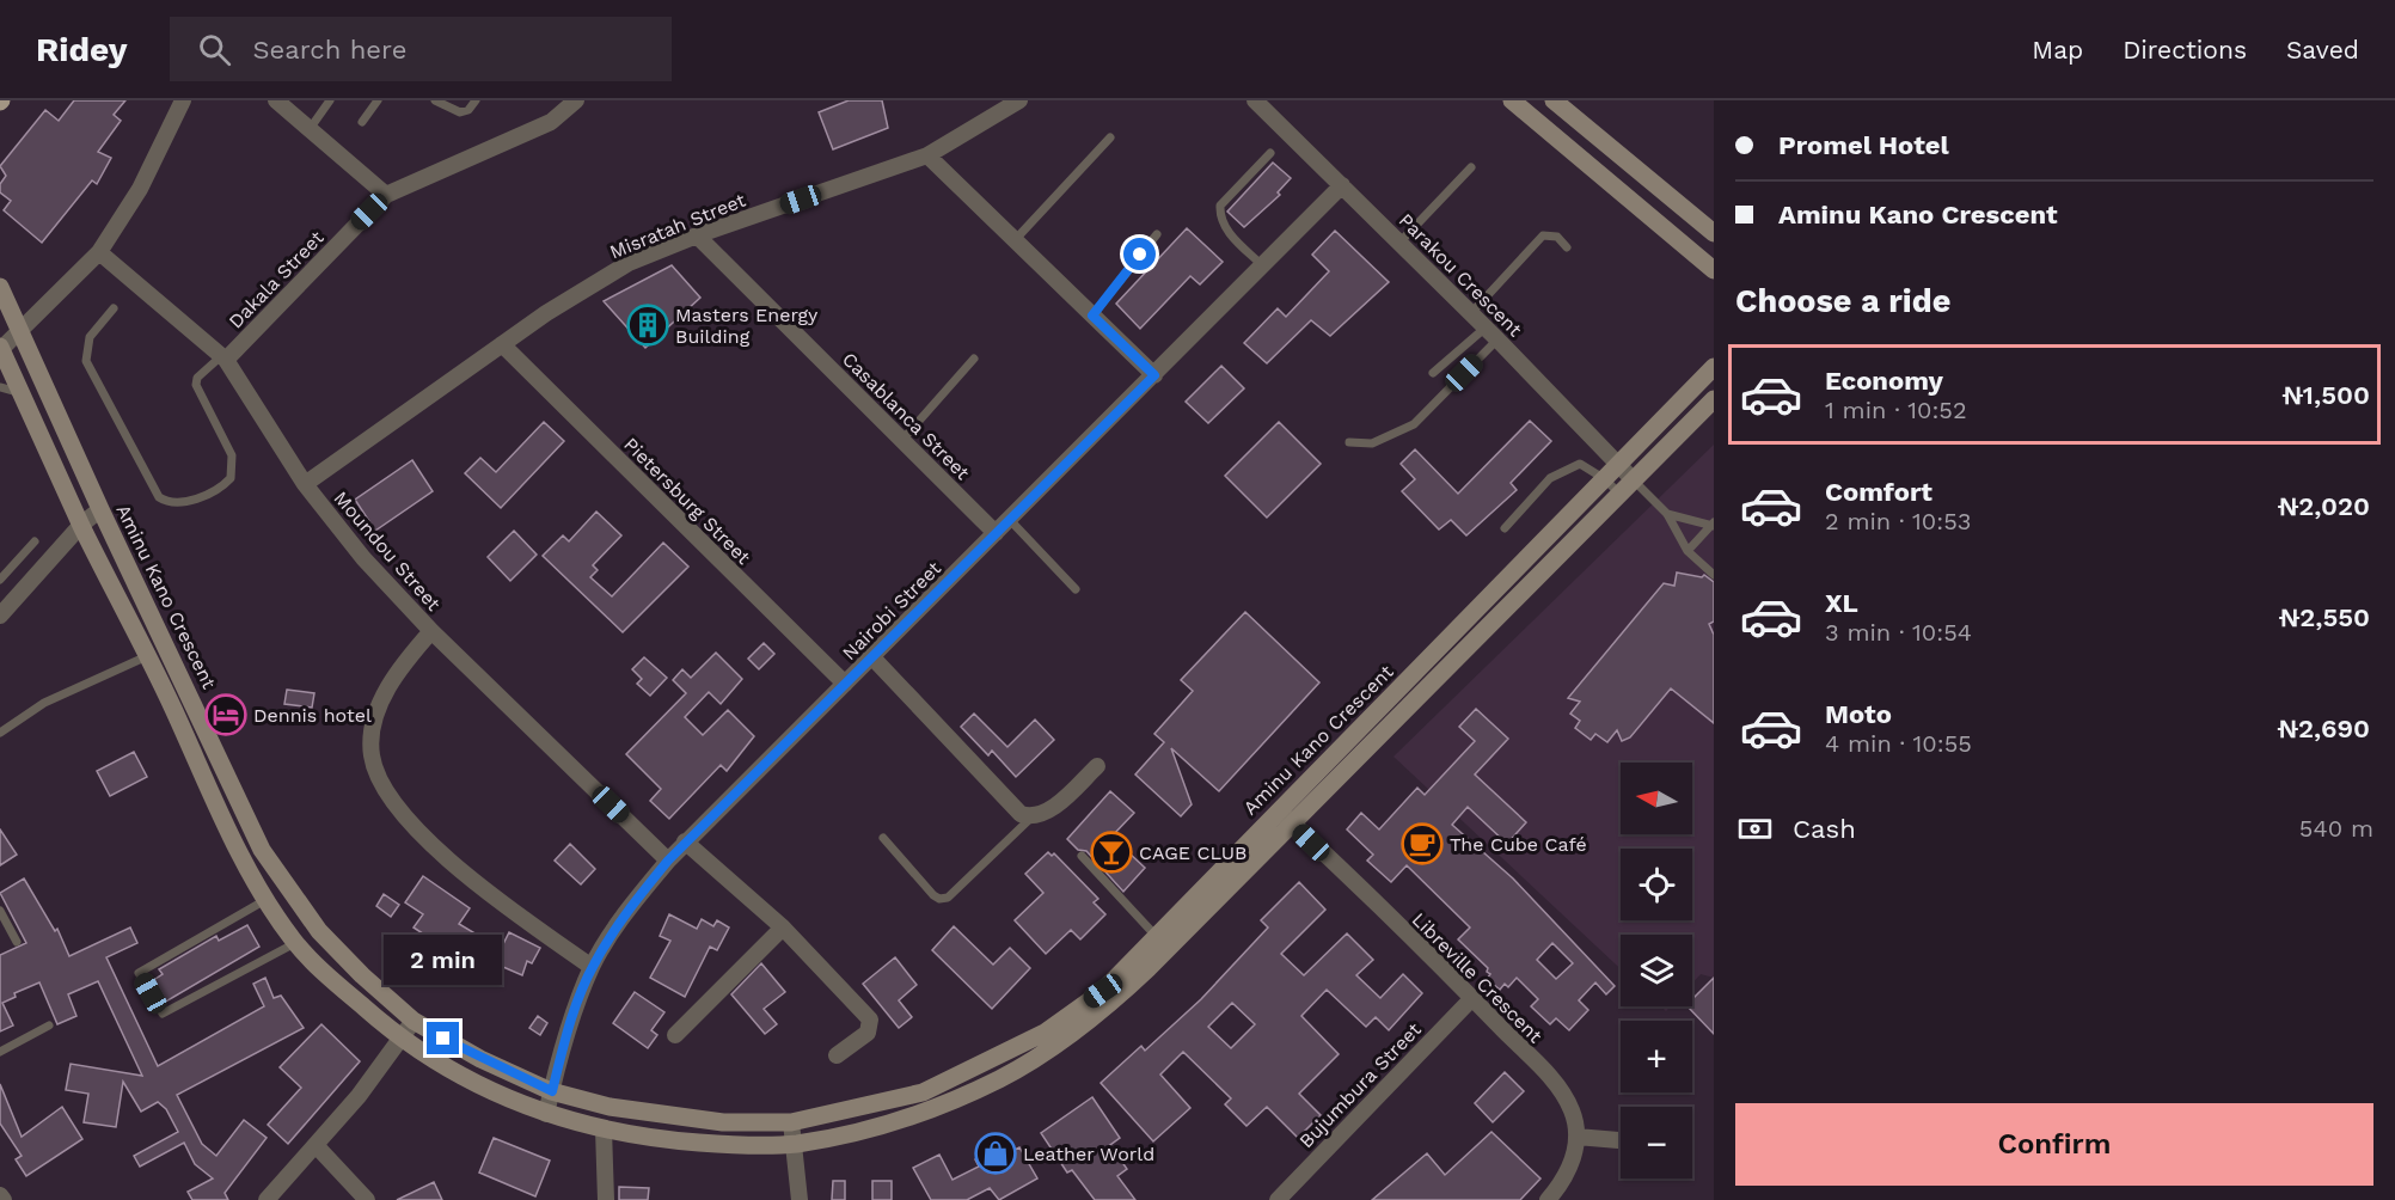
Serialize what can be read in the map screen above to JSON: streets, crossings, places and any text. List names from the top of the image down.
{
  "streets": {
    "street": [
      "Misratah Street",
      "Parakou Crescent",
      "Dakala Street",
      "Casablanca Street",
      "Pietersburg Street",
      "Moundou Street",
      "Aminu Kano Crescent",
      "Nairobi Street",
      "Libreville Crescent",
      "Bujumbura Street"
    ]
  },
  "crossings": [
    ["Misratah Street", "Casablanca Street"],
    ["Misratah Street", "Pietersburg Street"],
    ["Misratah Street", "Moundou Street"],
    ["Parakou Crescent", "Aminu Kano Crescent"],
    ["Parakou Crescent", "Nairobi Street"],
    ["Dakala Street", "Moundou Street"],
    ["Casablanca Street", "Nairobi Street"],
    ["Pietersburg Street", "Nairobi Street"],
    ["Moundou Street", "Nairobi Street"],
    ["Aminu Kano Crescent", "Nairobi Street"],
    ["Aminu Kano Crescent", "Libreville Crescent"],
    ["Libreville Crescent", "Bujumbura Street"]
  ],
  "places": {
    "building": ["Masters Energy Building"],
    "hotel": ["Dennis hotel"],
    "cafe": ["The Cube Café"],
    "bar": ["CAGE CLUB"],
    "shop": ["Leather World"]
  },
  "north": "left",
  "page": {
    "header": "Ridey",
    "search": "Search here",
    "nav": ["Map", "Directions", "Saved"],
    "banner": ["Promel Hotel", "Aminu Kano Crescent"],
    "heading": "Choose a ride",
    "list": [
      {
        "name": "Economy",
        "note": "1 min · 10:52",
        "value": "₦1,500"
      },
      {
        "name": "Comfort",
        "note": "2 min · 10:53",
        "value": "₦2,020"
      },
      {
        "name": "XL",
        "note": "3 min · 10:54",
        "value": "₦2,550"
      },
      {
        "name": "Moto",
        "note": "4 min · 10:55",
        "value": "₦2,690"
      }
    ],
    "map_buttons": ["+", "−"],
    "pay": ["Cash", "540 m"],
    "bubble": "2 min",
    "buttons": "Confirm"
  }
}
